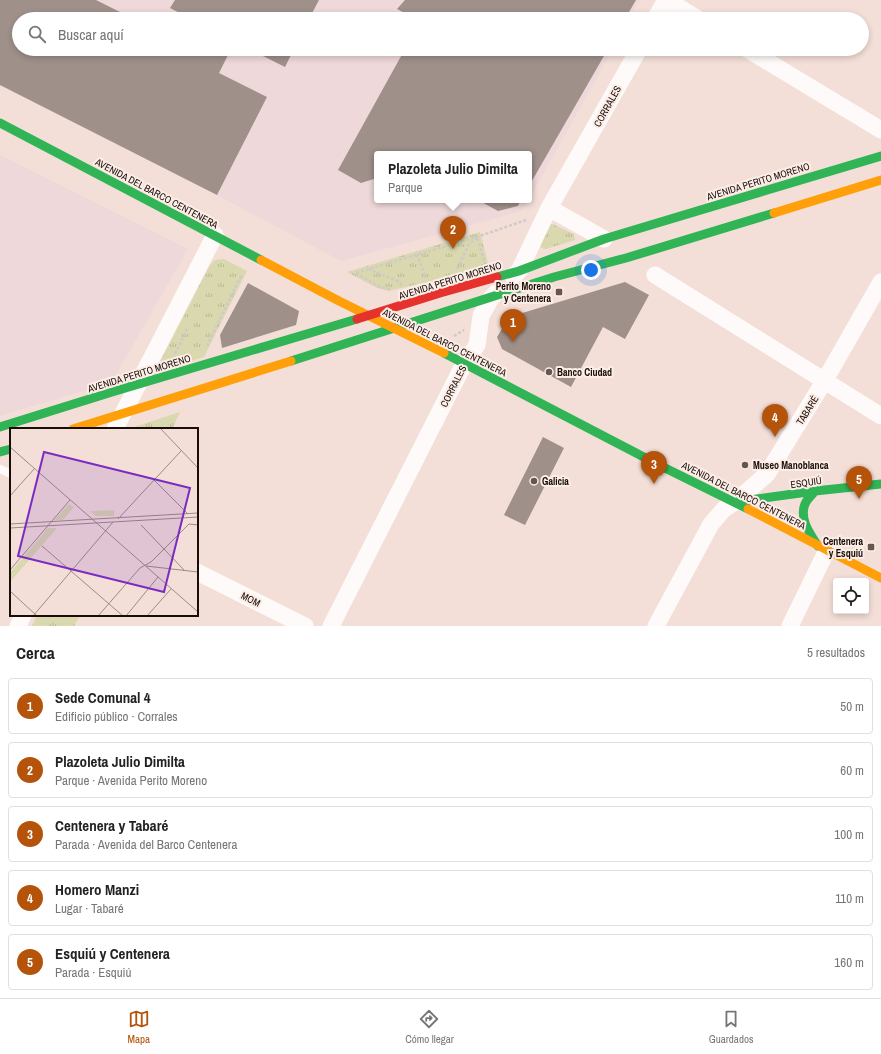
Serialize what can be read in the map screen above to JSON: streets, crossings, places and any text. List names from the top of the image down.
{
  "streets": {
    "main road": ["AVENIDA PERITO MORENO", "AVENIDA DEL BARCO CENTENERA", "ESQUIÚ"],
    "street": ["CORRALES", "TABARÉ", "MOM"]
  },
  "crossings": [
    ["CORRALES", "AVENIDA PERITO MORENO"],
    ["CORRALES", "AVENIDA DEL BARCO CENTENERA"],
    ["AVENIDA PERITO MORENO", "AVENIDA DEL BARCO CENTENERA"],
    ["AVENIDA DEL BARCO CENTENERA", "TABARÉ"],
    ["AVENIDA DEL BARCO CENTENERA", "ESQUIÚ"],
    ["TABARÉ", "ESQUIÚ"]
  ],
  "places": {
    "transit": ["Perito Moreno y Centenera", "Centenera y Esquiú"],
    "other": ["Banco Ciudad", "Museo Manoblanca", "Galicia"]
  },
  "page": {
    "search": "Buscar aquí",
    "popup": ["Plazoleta Julio Dimilta", "Parque"],
    "pins": [
      "2",
      "1",
      "4",
      "3",
      "5"
    ],
    "heading": ["Cerca", "5 resultados"],
    "list": [
      {
        "mark": "1",
        "name": "Sede Comunal 4",
        "note": "Edificio público · Corrales",
        "value": "50 m"
      },
      {
        "mark": "2",
        "name": "Plazoleta Julio Dimilta",
        "note": "Parque · Avenida Perito Moreno",
        "value": "60 m"
      },
      {
        "mark": "3",
        "name": "Centenera y Tabaré",
        "note": "Parada · Avenida del Barco Centenera",
        "value": "100 m"
      },
      {
        "mark": "4",
        "name": "Homero Manzi",
        "note": "Lugar · Tabaré",
        "value": "110 m"
      },
      {
        "mark": "5",
        "name": "Esquiú y Centenera",
        "note": "Parada · Esquiú",
        "value": "160 m"
      }
    ],
    "nav": ["Mapa", "Cómo llegar", "Guardados"]
  }
}
